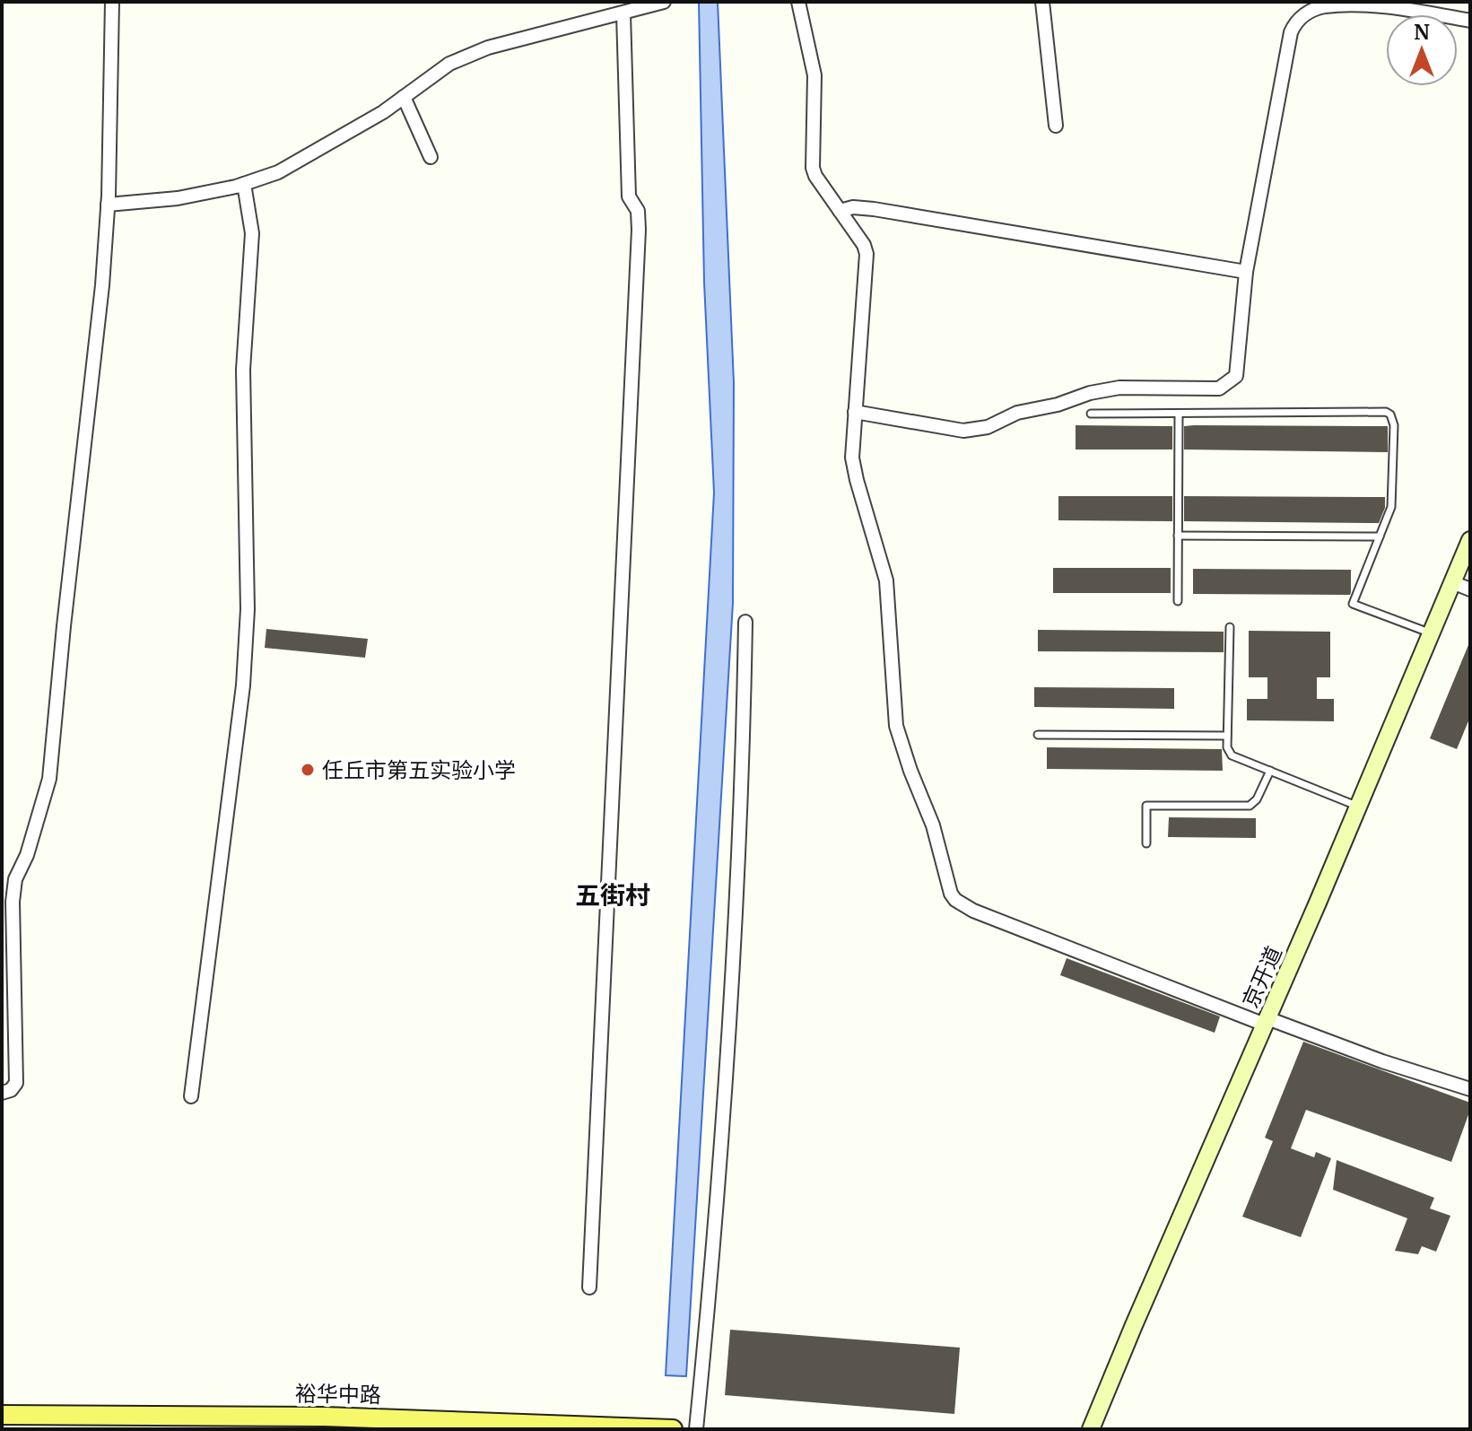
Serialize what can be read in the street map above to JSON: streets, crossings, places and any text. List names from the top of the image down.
{
  "streets": {
    "main road": ["京开道", "裕华中路"]
  },
  "districts": ["五街村"],
  "places": ["任丘市第五实验小学"],
  "north": "top"
}
